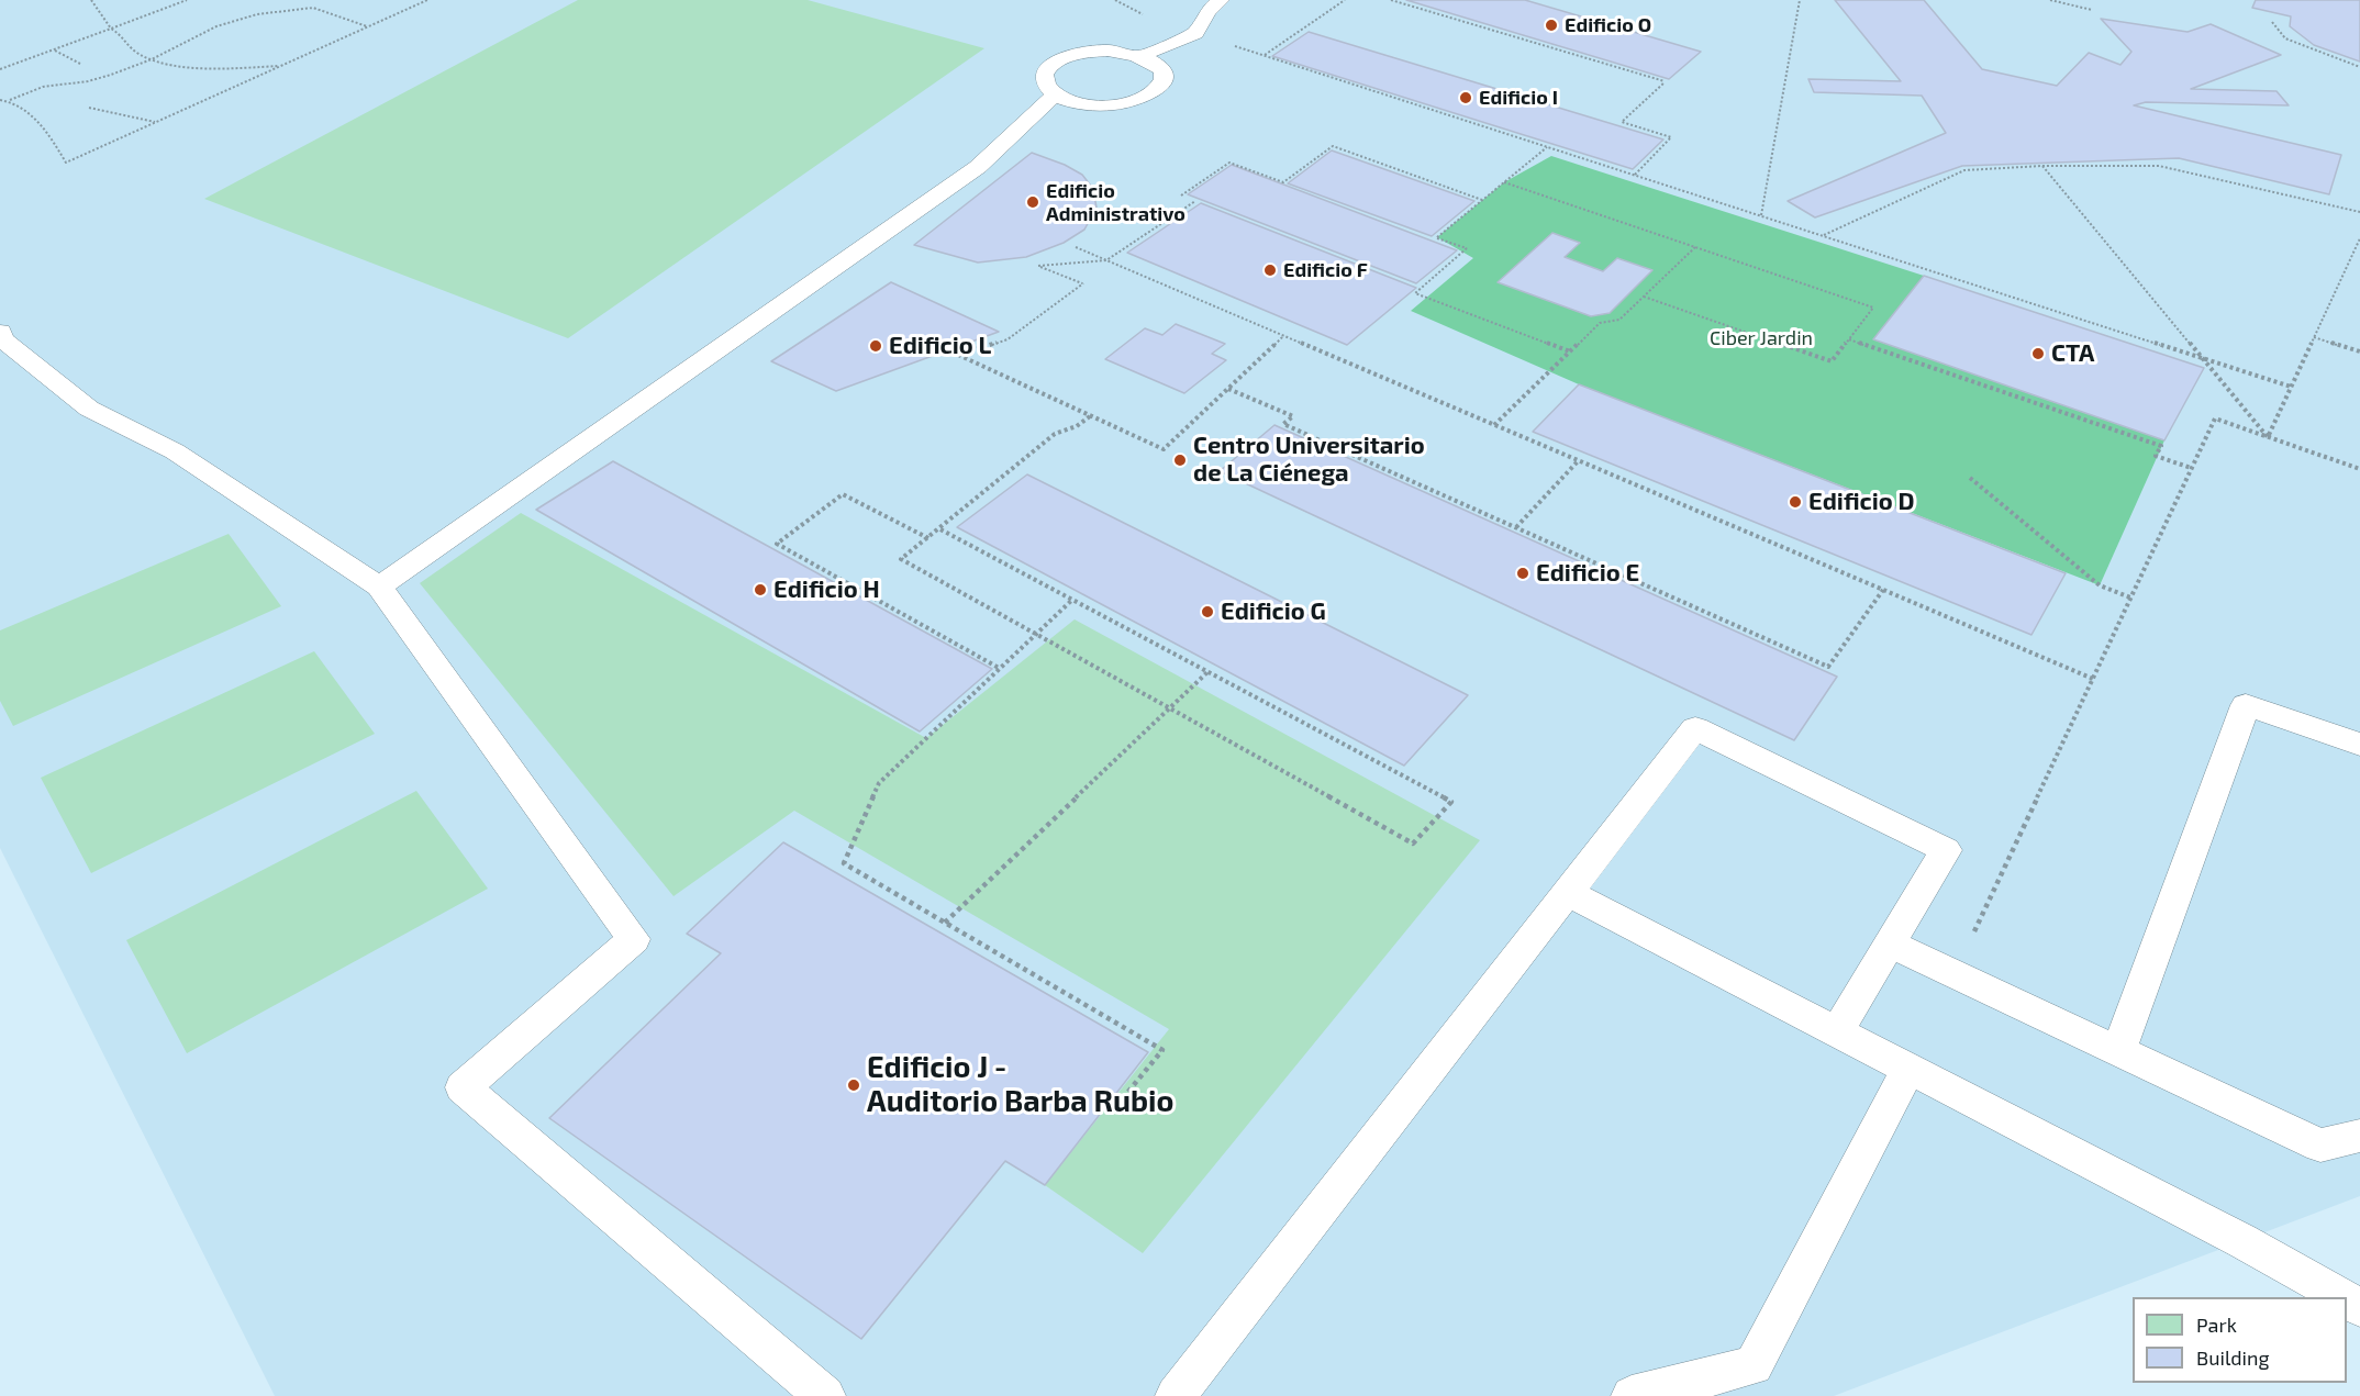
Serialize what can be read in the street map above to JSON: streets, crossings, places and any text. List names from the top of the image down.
{
  "parks": ["Ciber Jardin"],
  "places": [
    "Edificio O",
    "Edificio I",
    "Edificio Administrativo",
    "Edificio F",
    "Edificio L",
    "CTA",
    "Centro Universitario de La Ciénega",
    "Edificio D",
    "Edificio E",
    "Edificio H",
    "Edificio G",
    "Edificio J - Auditorio Barba Rubio"
  ],
  "legend": ["Park", "Building"]
}
